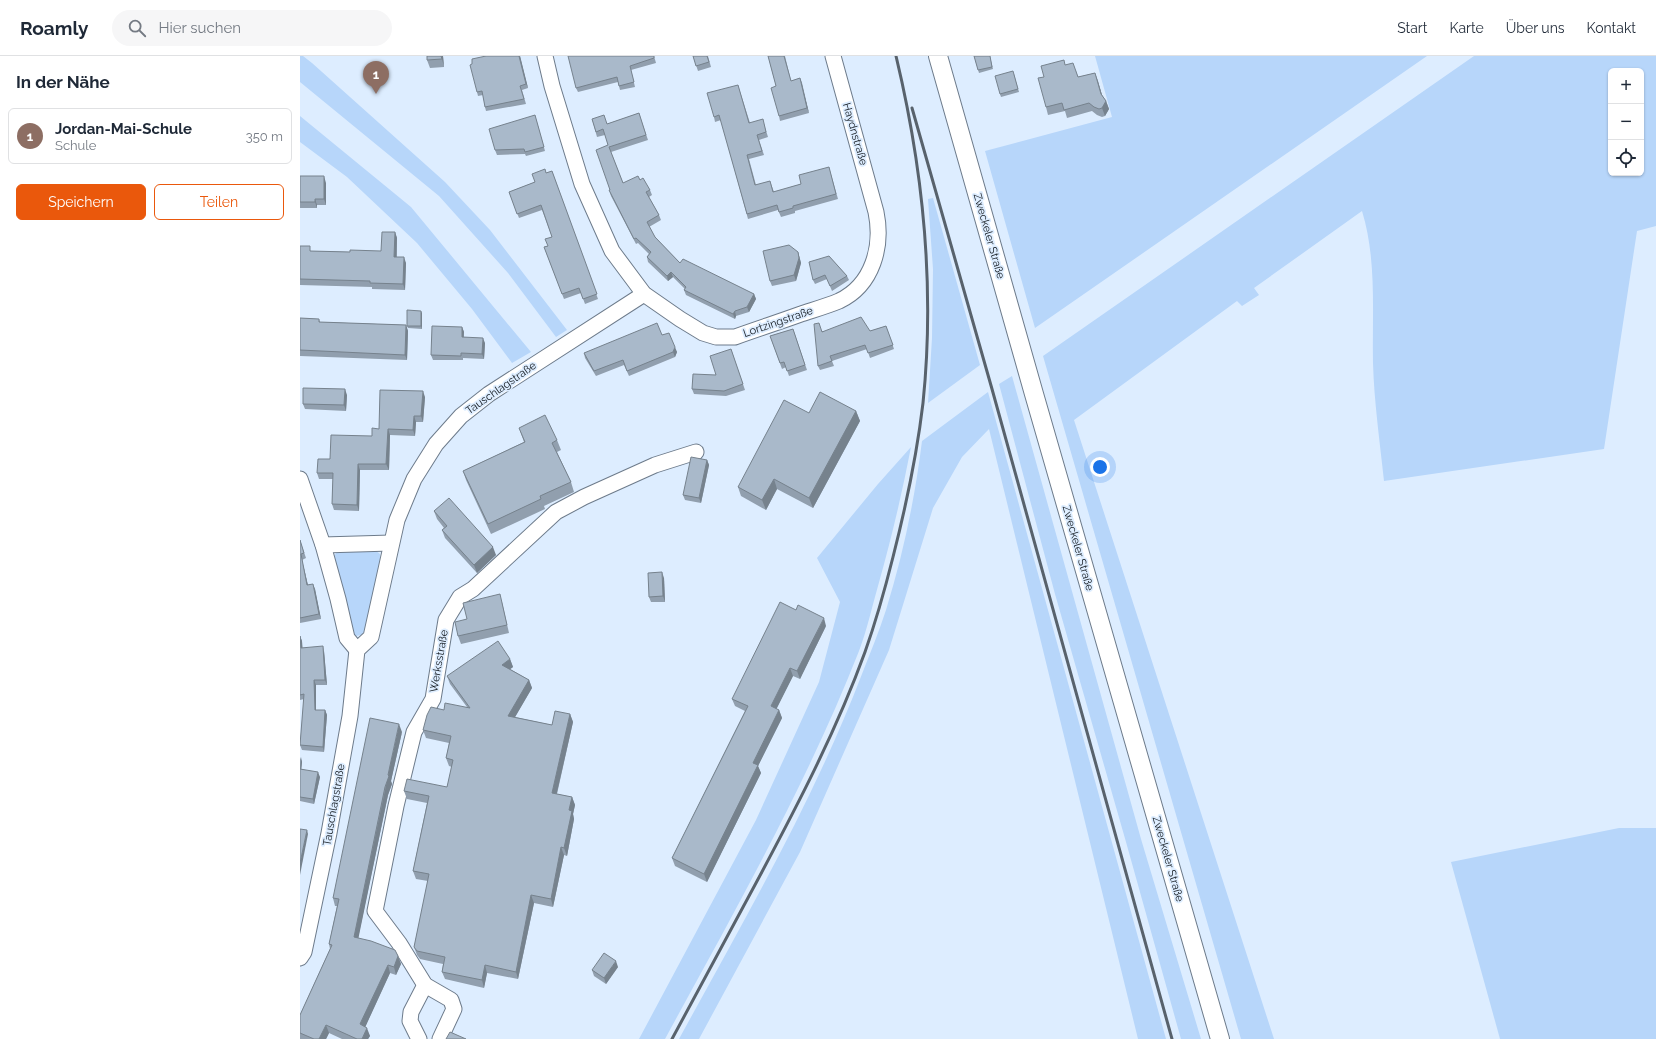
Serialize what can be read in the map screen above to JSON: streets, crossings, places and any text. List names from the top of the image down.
{
  "streets": {
    "street": [
      "Haydnstraße",
      "Zweckeler Straße",
      "Lortzingstraße",
      "Tauschlagstraße",
      "Werksstraße"
    ]
  },
  "crossings": [
    ["Haydnstraße", "Lortzingstraße"],
    ["Lortzingstraße", "Tauschlagstraße"]
  ],
  "page": {
    "header": "Roamly",
    "search": "Hier suchen",
    "nav": [
      "Start",
      "Karte",
      "Über uns",
      "Kontakt"
    ],
    "heading": "In der Nähe",
    "pins": "1",
    "map_buttons": ["+", "−"],
    "list": [
      {
        "mark": "1",
        "name": "Jordan-Mai-Schule",
        "note": "Schule",
        "value": "350 m"
      }
    ],
    "buttons": ["Speichern", "Teilen"]
  }
}
